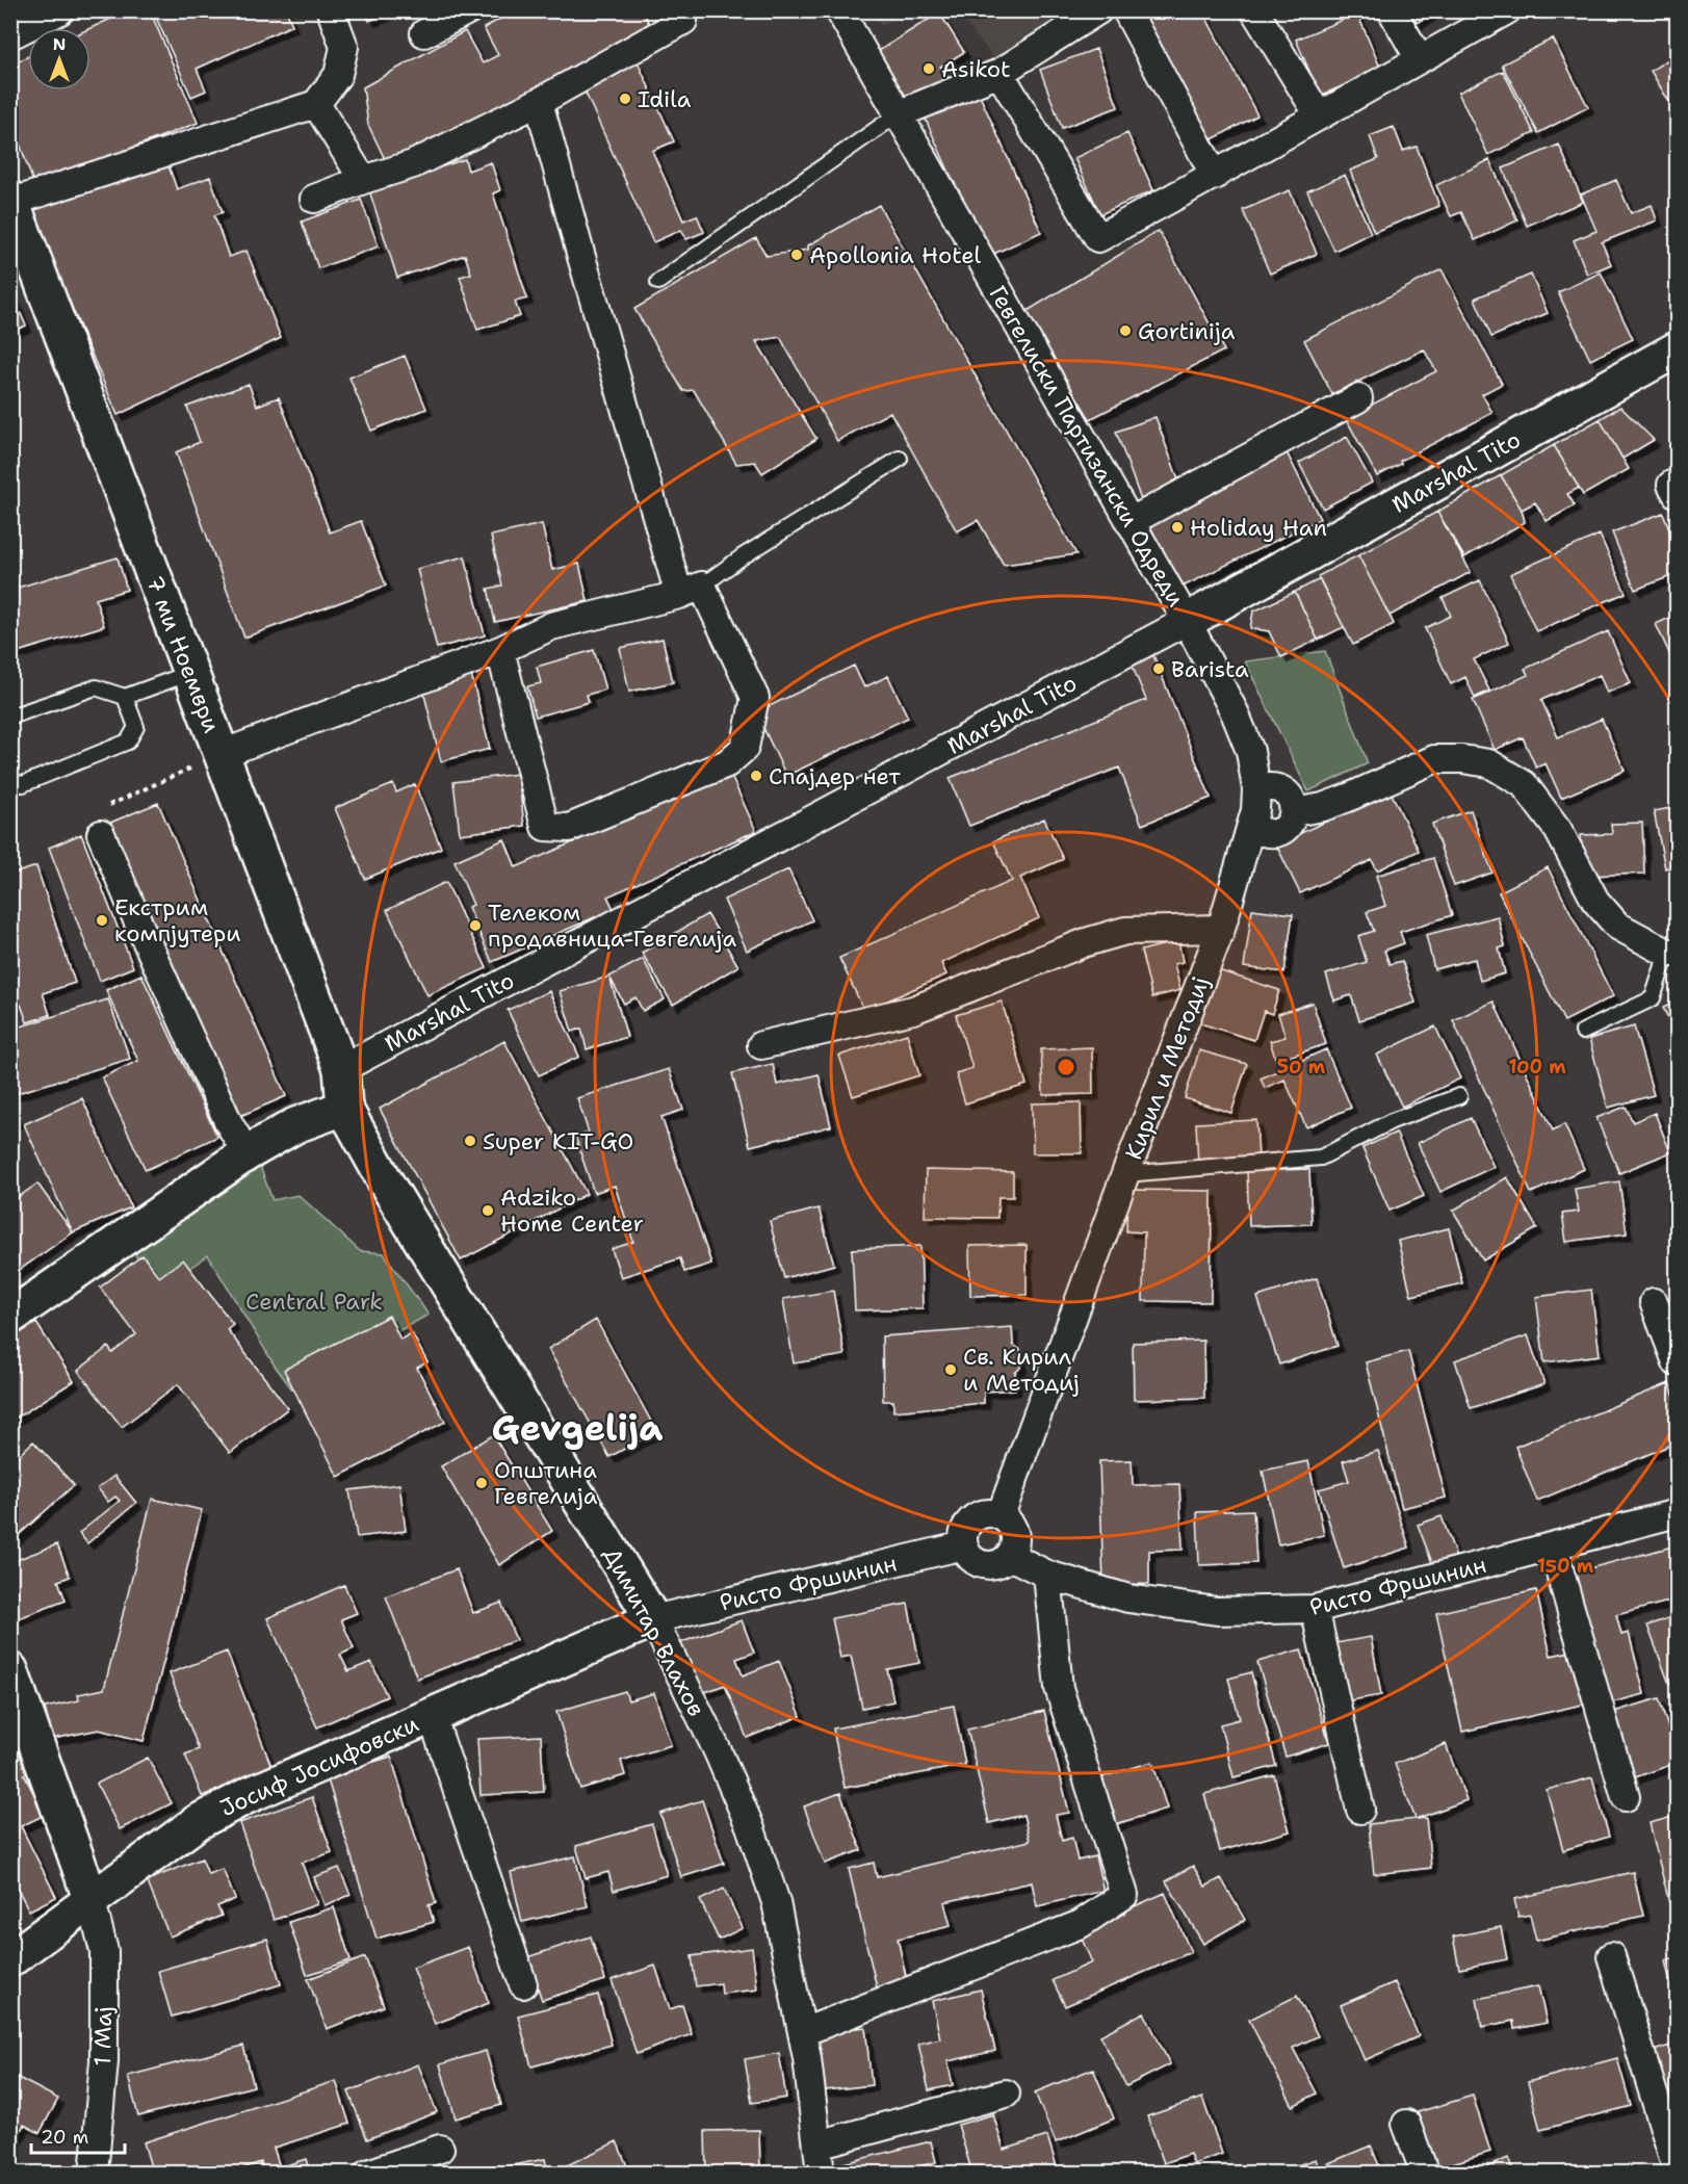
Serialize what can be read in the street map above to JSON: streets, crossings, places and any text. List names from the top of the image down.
{
  "streets": {
    "main road": [
      "Marshal Tito",
      "7 ми Ноември",
      "Димитар Влахов",
      "Јосиф Јосифовски"
    ],
    "street": [
      "Гевгелиски Партизански Одреди",
      "Кирил и Методиј",
      "Ристо Фршинин",
      "1 Мај"
    ]
  },
  "crossings": [
    ["Гевгелиски Партизански Одреди", "Marshal Tito"],
    ["Гевгелиски Партизански Одреди", "Кирил и Методиј"],
    ["Marshal Tito", "7 ми Ноември"],
    ["Marshal Tito", "Кирил и Методиј"],
    ["7 ми Ноември", "Димитар Влахов"],
    ["Кирил и Методиј", "Ристо Фршинин"],
    ["Ристо Фршинин", "Димитар Влахов"],
    ["Ристо Фршинин", "Јосиф Јосифовски"],
    ["Димитар Влахов", "Јосиф Јосифовски"],
    ["Јосиф Јосифовски", "1 Мај"]
  ],
  "districts": ["Gevgelija"],
  "parks": ["Central Park"],
  "places": [
    "Asikot",
    "Idila",
    "Apollonia Hotel",
    "Gortinija",
    "Holiday Han",
    "Barista",
    "Спајдер нет",
    "Екстрим компјутери",
    "Телеком продавница-Гевгелија",
    "Super KIT-GO",
    "Adziko Home Center",
    "Св. Кирил и Методиј",
    "Општина Гевгелија"
  ],
  "scale_bar": "20 m",
  "north": "top",
  "rings": ["50 m", "100 m", "150 m"]
}
